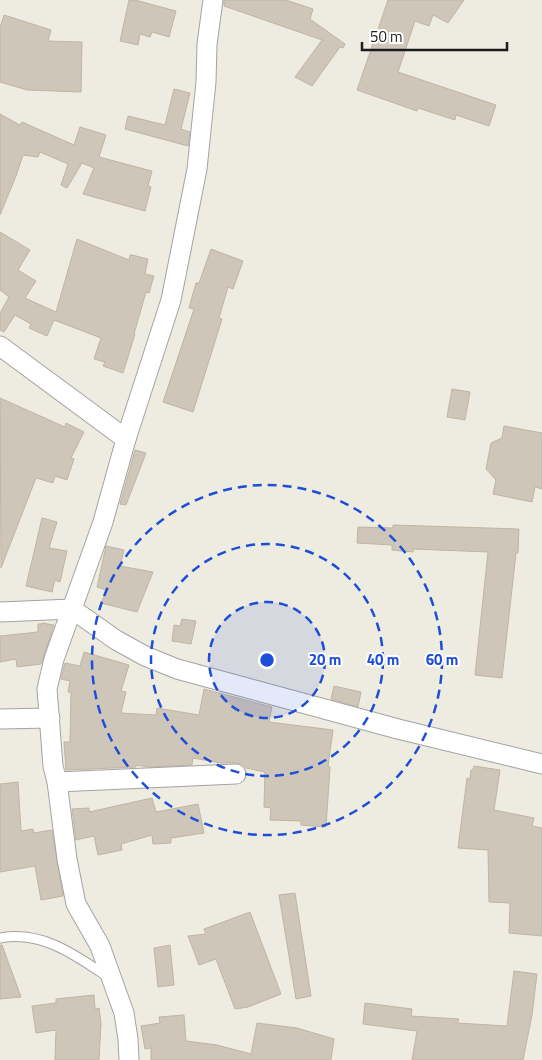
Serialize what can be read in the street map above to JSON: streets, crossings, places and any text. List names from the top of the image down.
{
  "scale_bar": "50 m",
  "rings": ["20 m", "40 m", "60 m"]
}
